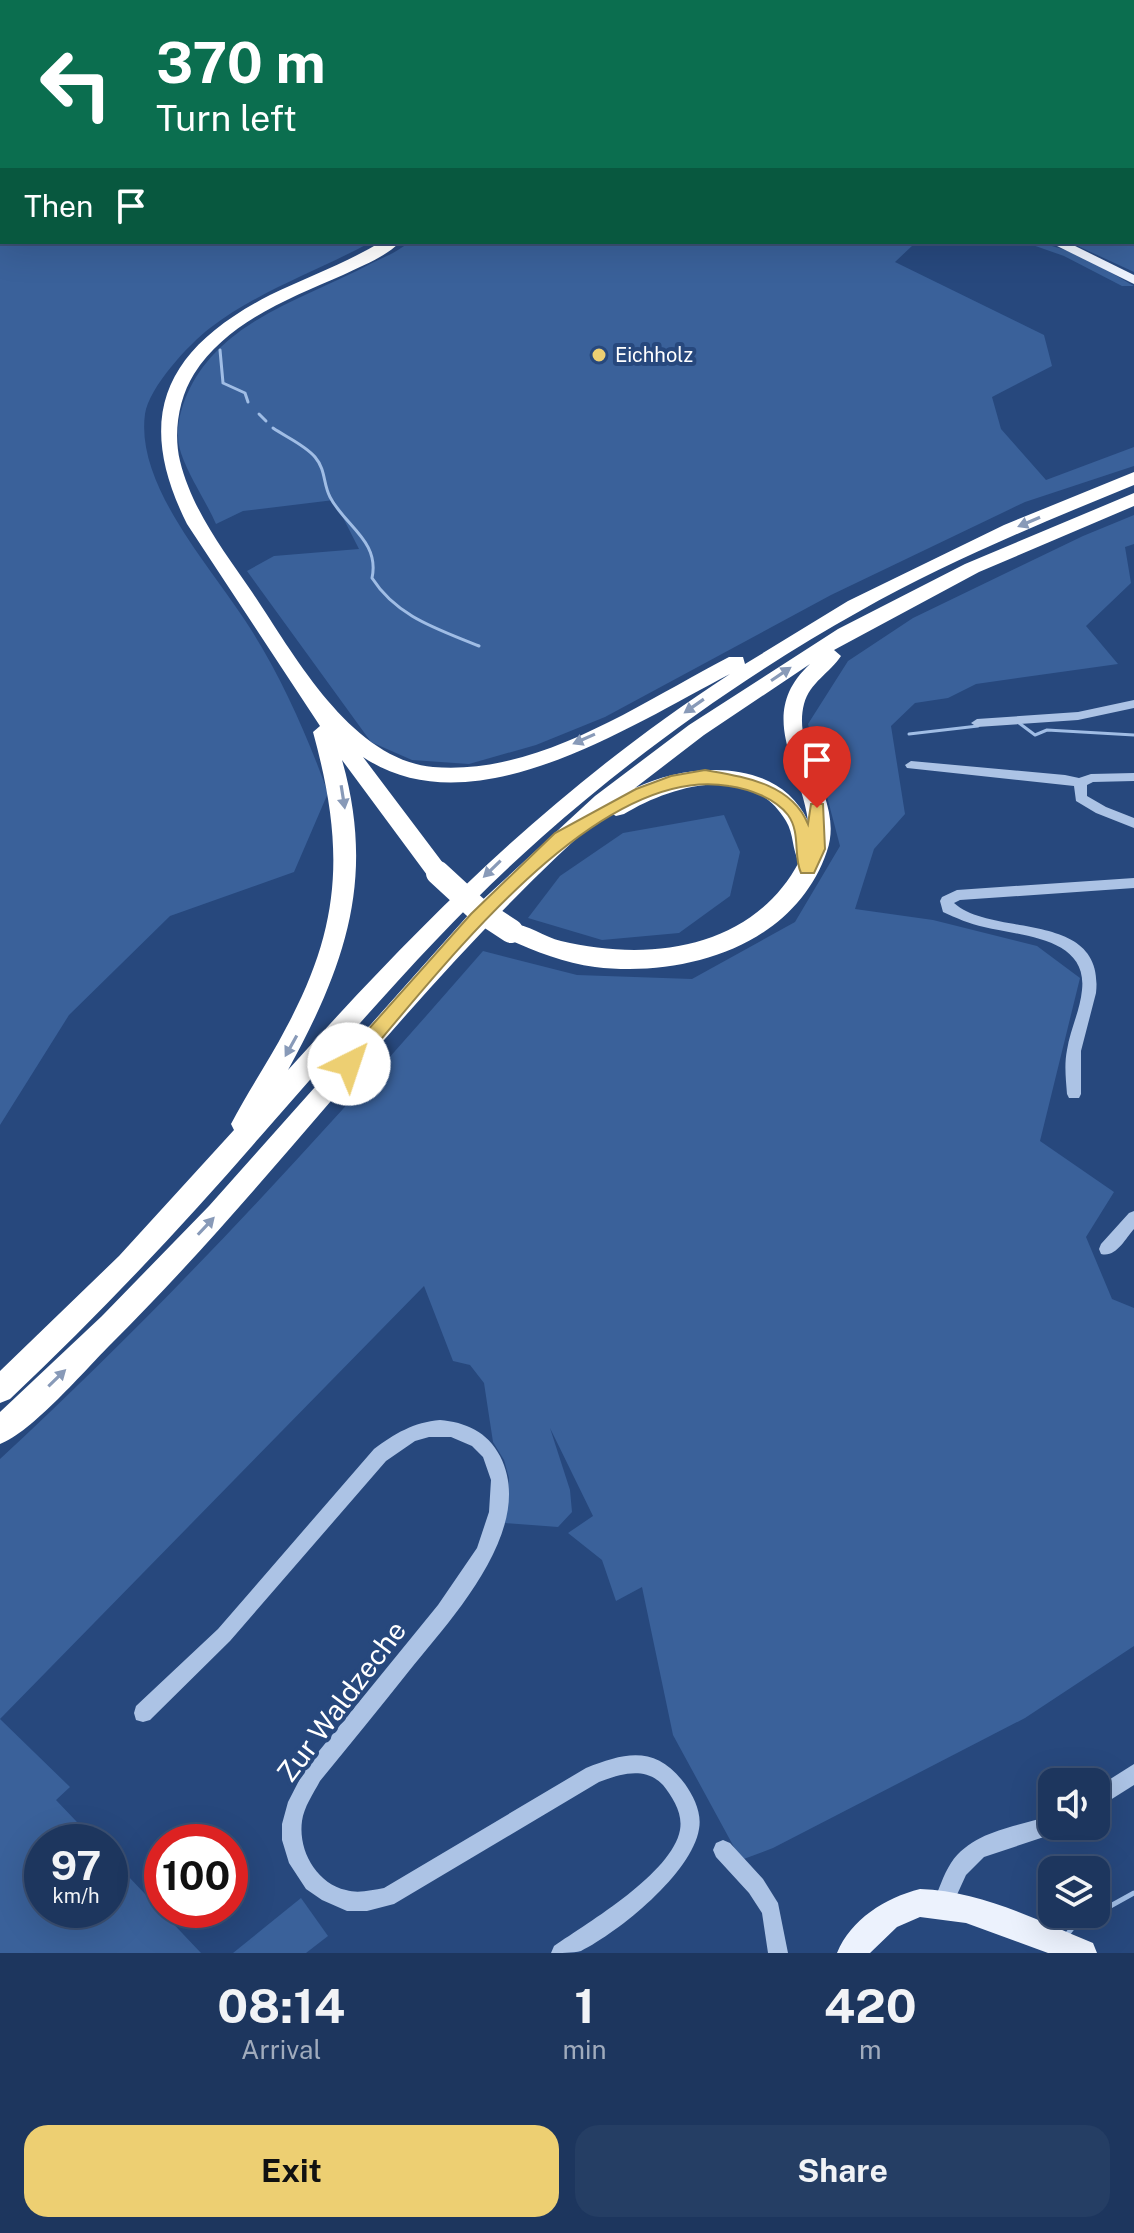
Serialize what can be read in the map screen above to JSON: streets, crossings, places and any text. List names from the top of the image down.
{
  "streets": {
    "street": ["Zur Waldzeche"]
  },
  "places": ["Eichholz"],
  "page": {
    "turn": ["370 m", "Turn left"],
    "then": "Then",
    "speed": "97 km/h",
    "limit": "100",
    "eta": [
      "08:14",
      "Arrival",
      "1",
      "min",
      "420",
      "m"
    ],
    "buttons": ["Exit", "Share"]
  }
}
